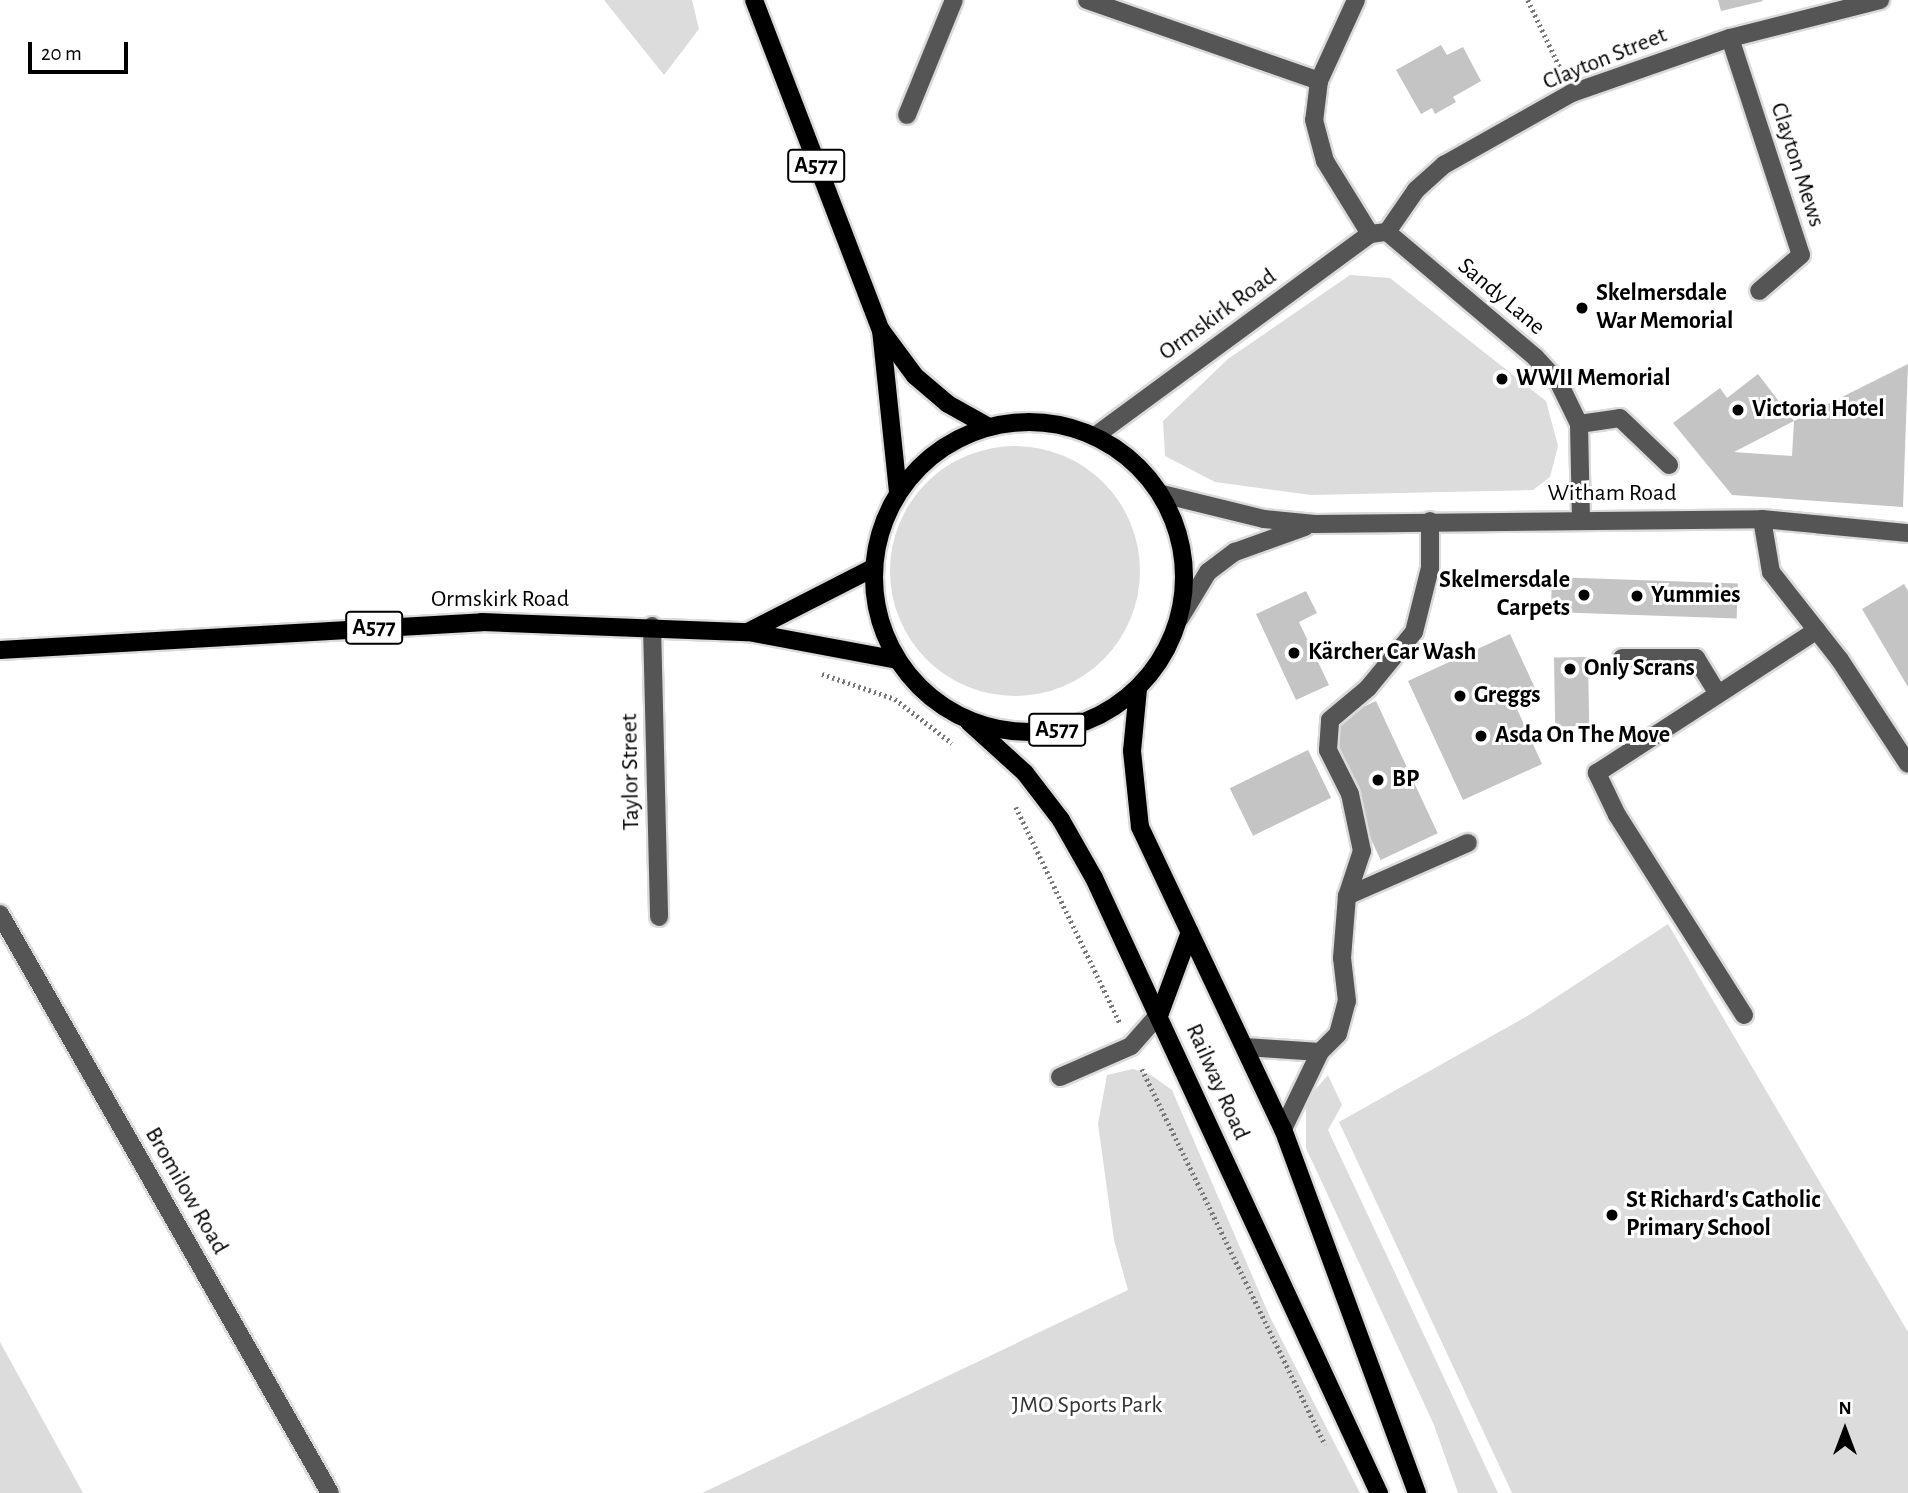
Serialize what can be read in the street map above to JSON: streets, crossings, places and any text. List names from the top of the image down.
{
  "streets": {
    "main road": ["A577", "Ormskirk Road", "Railway Road"],
    "street": [
      "Clayton Street",
      "Clayton Mews",
      "Sandy Lane",
      "Witham Road",
      "Taylor Street",
      "Bromilow Road"
    ]
  },
  "crossings": [
    ["Clayton Street", "Clayton Mews"],
    ["Clayton Street", "Sandy Lane"],
    ["Clayton Street", "Ormskirk Road"],
    ["A577", "Ormskirk Road"],
    ["A577", "Witham Road"],
    ["A577", "Railway Road"],
    ["Sandy Lane", "Ormskirk Road"],
    ["Sandy Lane", "Witham Road"],
    ["Ormskirk Road", "Taylor Street"]
  ],
  "parks": ["JMO Sports Park"],
  "places": [
    "Skelmersdale War Memorial",
    "WWII Memorial",
    "Victoria Hotel",
    "Skelmersdale Carpets",
    "Yummies",
    "Kärcher Car Wash",
    "Only Scrans",
    "Greggs",
    "Asda On The Move",
    "BP",
    "St Richard's Catholic Primary School"
  ],
  "scale_bar": "20 m",
  "north": "top"
}
